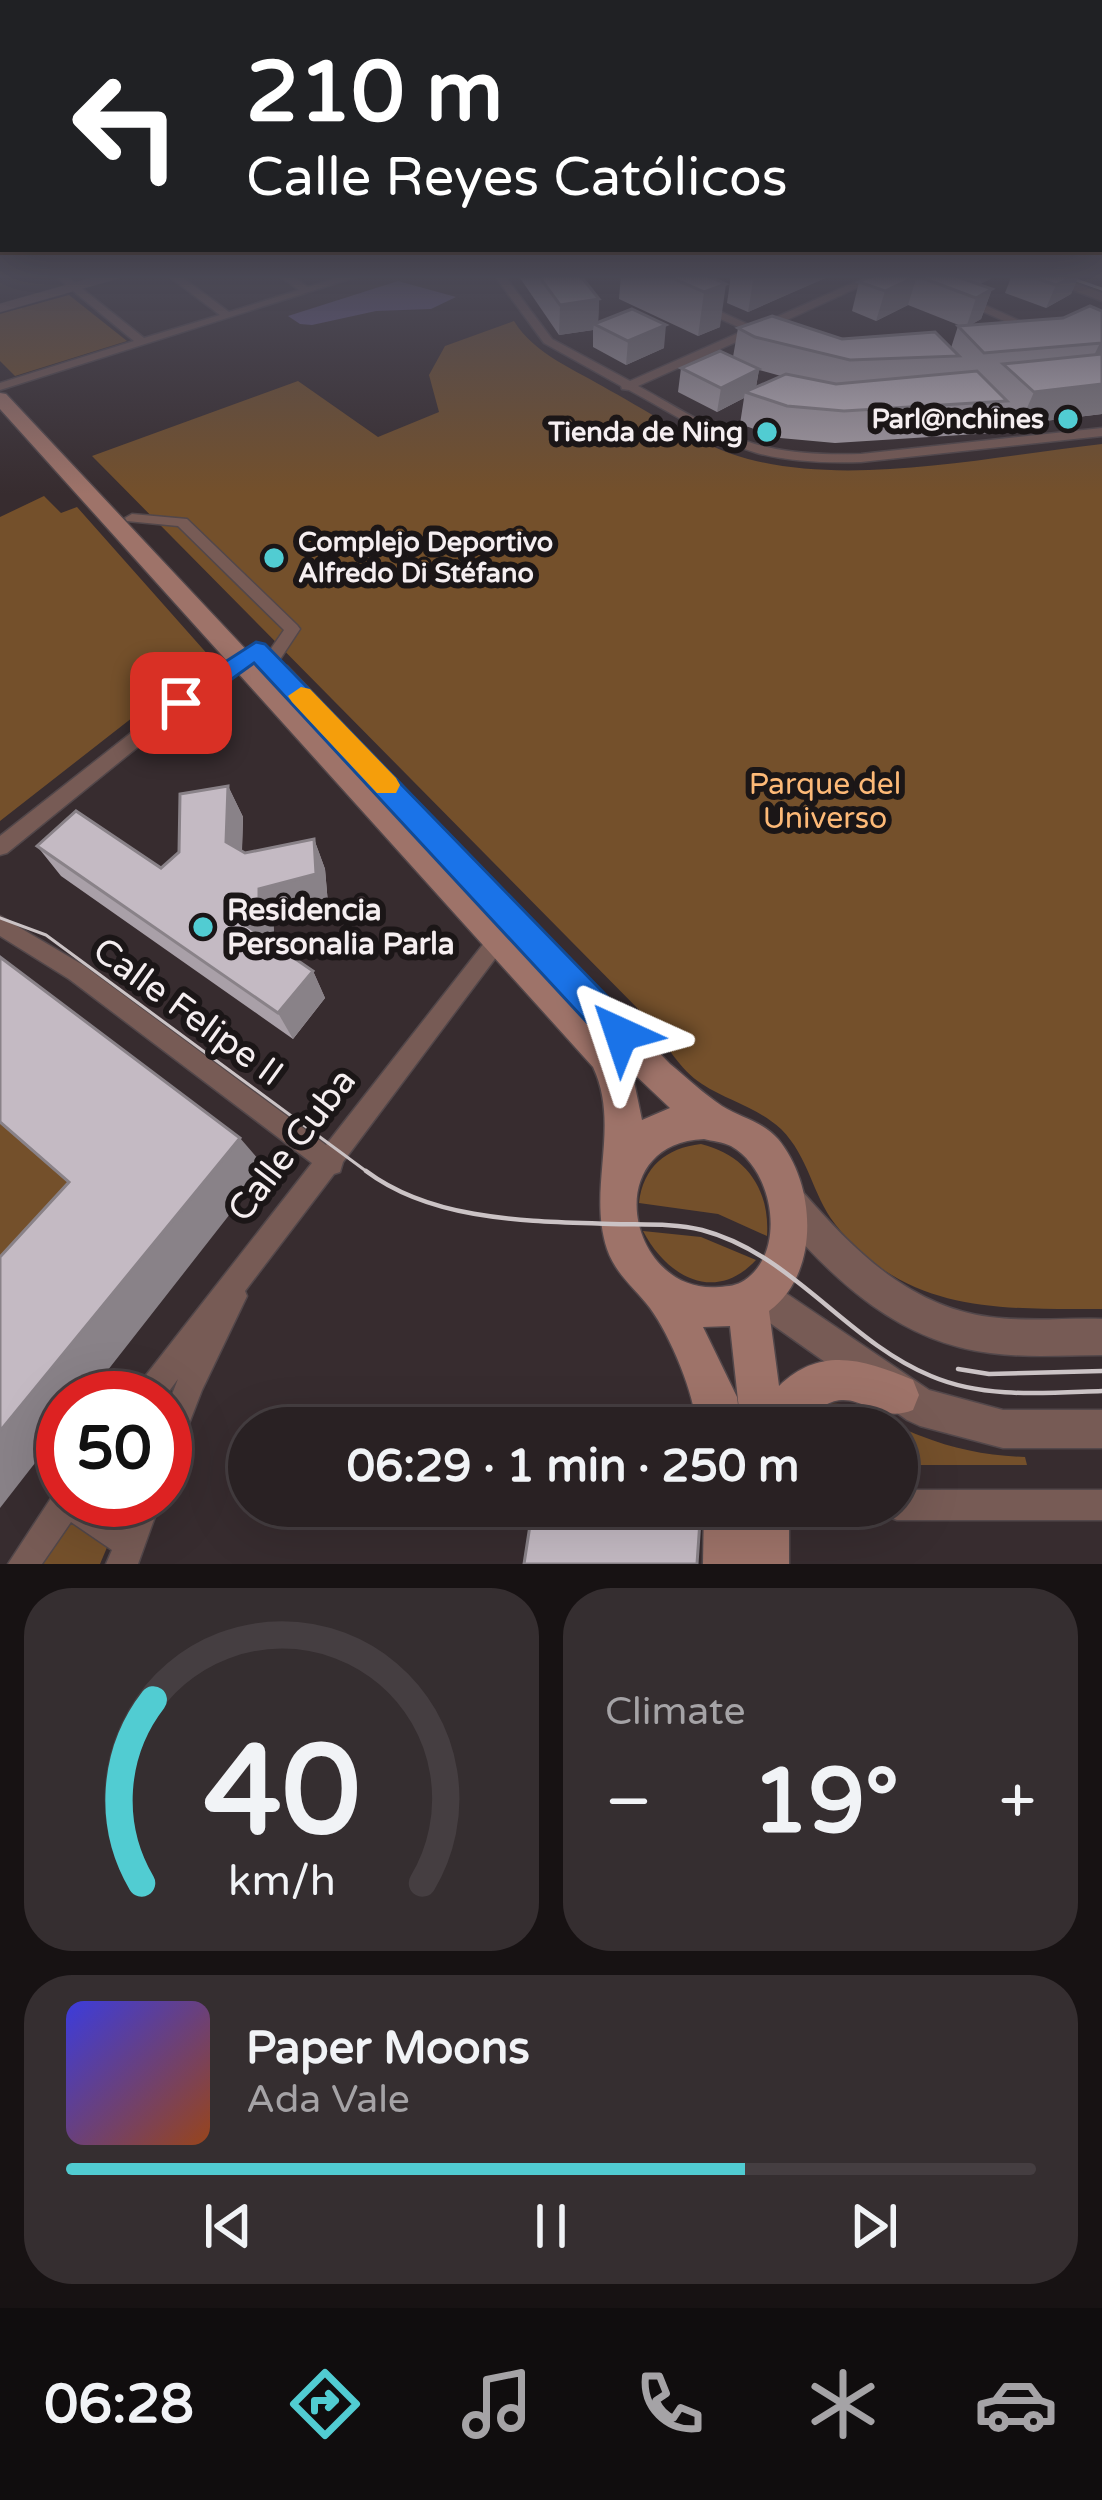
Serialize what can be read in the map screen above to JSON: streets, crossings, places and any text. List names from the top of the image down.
{
  "streets": {
    "street": ["Calle Felipe II", "Calle Cuba"]
  },
  "crossings": [
    ["Calle Felipe II", "Calle Cuba"]
  ],
  "parks": ["Parque del Universo"],
  "places": [
    "Parl@nchines",
    "Tienda de Ning",
    "Complejo Deportivo Alfredo Di Stéfano",
    "Residencia Personalia Parla"
  ],
  "page": {
    "turn": ["210 m", "Calle Reyes Católicos"],
    "limit": "50",
    "trip": "06:29 · 1 min · 250 m",
    "tile": "Climate",
    "heat": ["−", "19°", "+"],
    "song": ["Paper Moons", "Ada Vale"],
    "tabs": "06:28",
    "gauge": ["40", "km/h"]
  }
}
